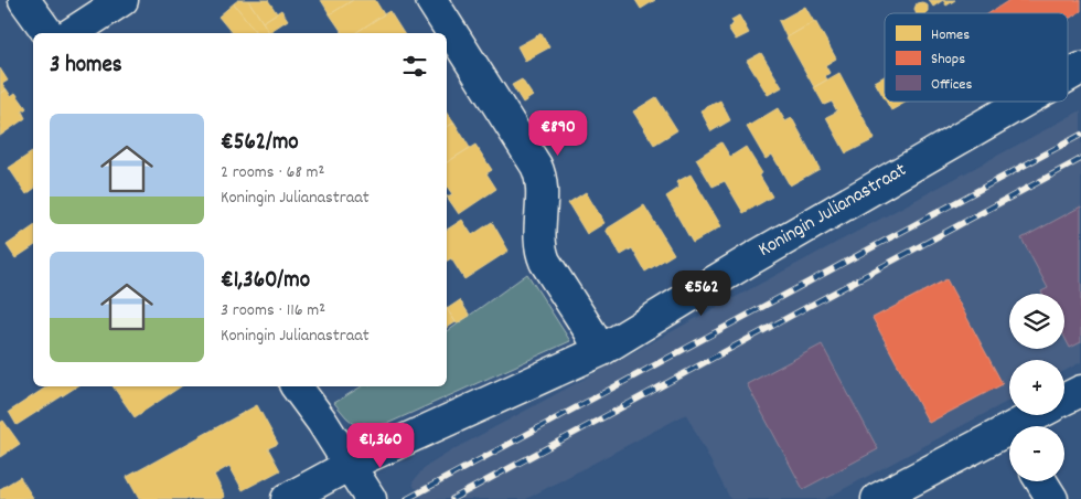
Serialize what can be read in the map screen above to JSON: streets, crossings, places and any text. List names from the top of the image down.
{
  "streets": {
    "street": ["Koningin Julianastraat"]
  },
  "legend": ["Homes", "Shops", "Offices"],
  "page": {
    "heading": "3 homes",
    "list": [
      {
        "name": "€562/mo",
        "note": "2 rooms · 68 m² · Koningin Julianastraat"
      },
      {
        "name": "€1,360/mo",
        "note": "3 rooms · 116 m² · Koningin Julianastraat"
      }
    ],
    "price": ["€890", "€562", "€1,360"],
    "map_buttons": ["+", "−"]
  }
}
